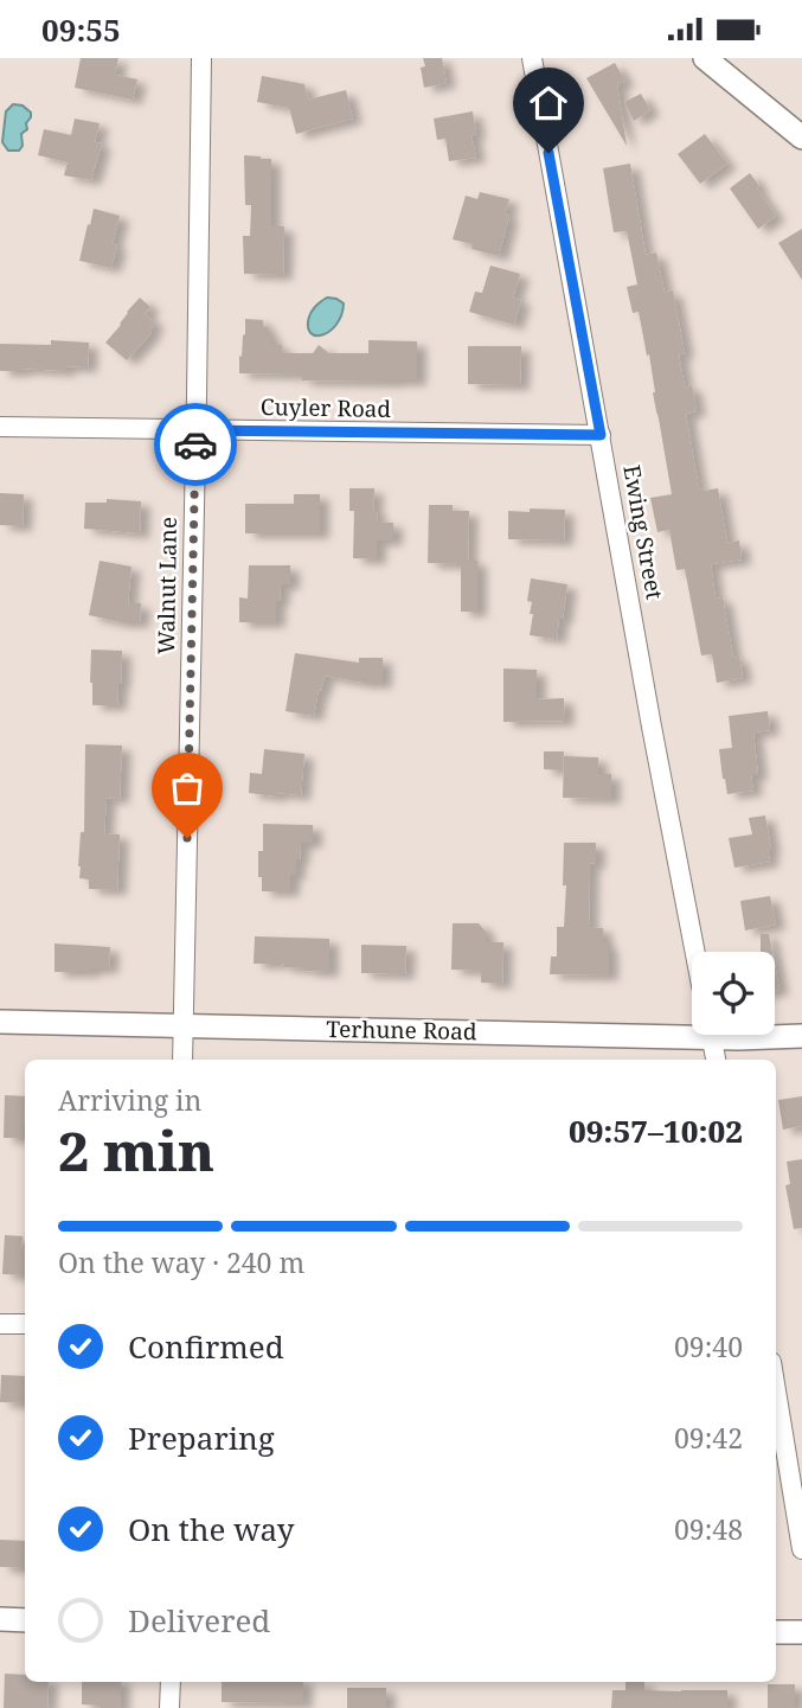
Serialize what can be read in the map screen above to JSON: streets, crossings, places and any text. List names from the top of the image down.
{
  "streets": {
    "street": [
      "Cuyler Road",
      "Ewing Street",
      "Walnut Lane",
      "Terhune Road"
    ]
  },
  "crossings": [
    ["Cuyler Road", "Ewing Street"],
    ["Cuyler Road", "Walnut Lane"],
    ["Walnut Lane", "Terhune Road"]
  ],
  "page": {
    "status": "09:55",
    "heading": ["2 min", "Arriving in", "09:57–10:02"],
    "bar": "On the way · 240 m",
    "list": [
      ["Confirmed", "09:40"],
      ["Preparing", "09:42"],
      ["On the way", "09:48"],
      "Delivered"
    ]
  }
}
